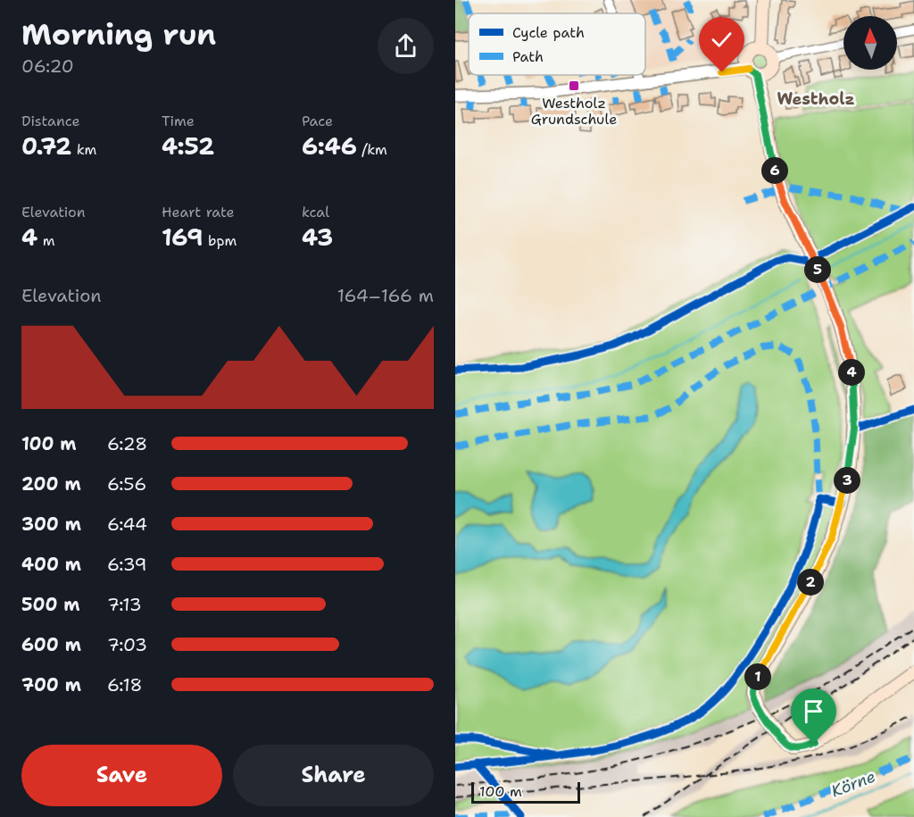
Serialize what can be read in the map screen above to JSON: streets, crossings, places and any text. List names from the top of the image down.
{
  "districts": ["Westholz"],
  "water": ["Körne"],
  "places": {
    "transit": ["Westholz Grundschule"]
  },
  "legend": ["Cycle path", "Path"],
  "scale_bar": "100 m",
  "north": "top",
  "page": {
    "heading": ["Morning run", "06:20"],
    "stats": [
      ["Distance", "0.72 km"],
      ["Time", "4:52"],
      ["Pace", "6:46 /km"],
      ["Elevation", "4 m"],
      ["Heart rate", "169 bpm"],
      ["kcal", "43"]
    ],
    "pins": [
      "6",
      "5",
      "4",
      "3",
      "2",
      "1"
    ],
    "chart": ["Elevation", "164–166 m"],
    "list": [
      {
        "name": "100 m",
        "note": "6:28"
      },
      {
        "name": "200 m",
        "note": "6:56"
      },
      {
        "name": "300 m",
        "note": "6:44"
      },
      {
        "name": "400 m",
        "note": "6:39"
      },
      {
        "name": "500 m",
        "note": "7:13"
      },
      {
        "name": "600 m",
        "note": "7:03"
      },
      {
        "name": "700 m",
        "note": "6:18"
      }
    ],
    "buttons": ["Save", "Share"],
    "scale": "100 m"
  }
}
